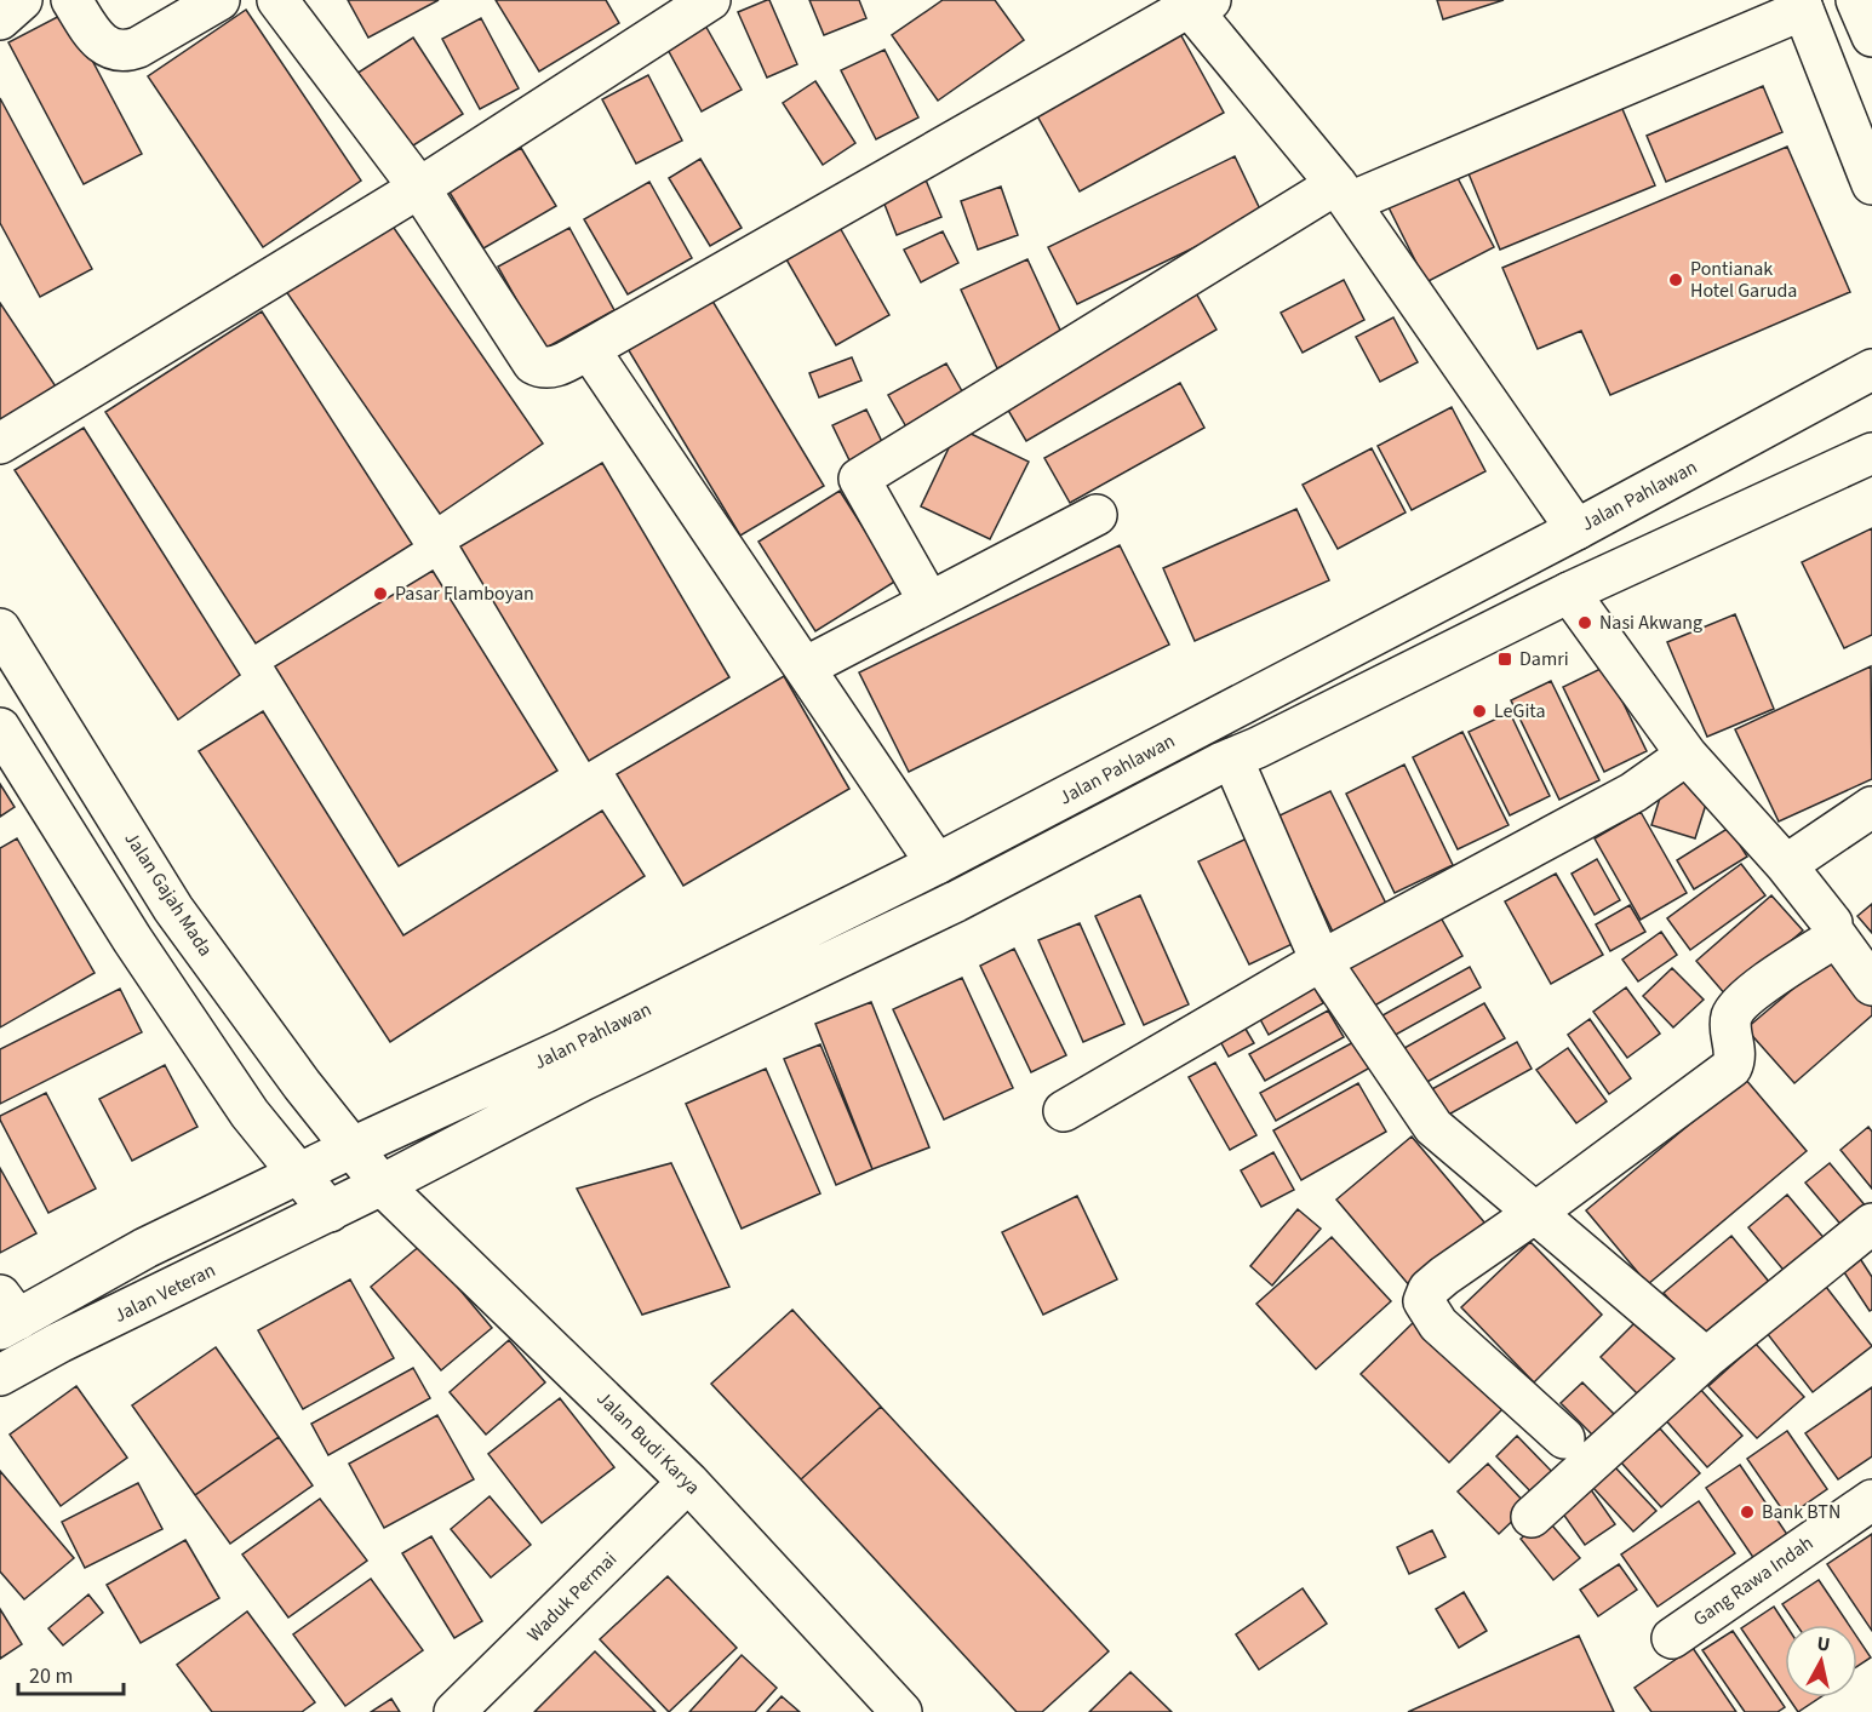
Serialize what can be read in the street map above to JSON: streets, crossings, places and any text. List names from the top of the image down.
{
  "streets": {
    "main road": [
      "Jalan Pahlawan",
      "Jalan Gajah Mada",
      "Jalan Veteran",
      "Jalan Budi Karya",
      "Gang Rawa Indah",
      "Waduk Permai"
    ]
  },
  "crossings": [
    ["Jalan Pahlawan", "Jalan Gajah Mada"],
    ["Jalan Pahlawan", "Jalan Veteran"],
    ["Jalan Pahlawan", "Jalan Budi Karya"],
    ["Jalan Gajah Mada", "Jalan Budi Karya"],
    ["Jalan Budi Karya", "Waduk Permai"]
  ],
  "places": {
    "other": [
      "Pontianak Hotel Garuda",
      "Pasar Flamboyan",
      "Nasi Akwang",
      "LeGita",
      "Bank BTN"
    ],
    "transit": ["Damri"]
  },
  "scale_bar": "20 m",
  "north": "top"
}
